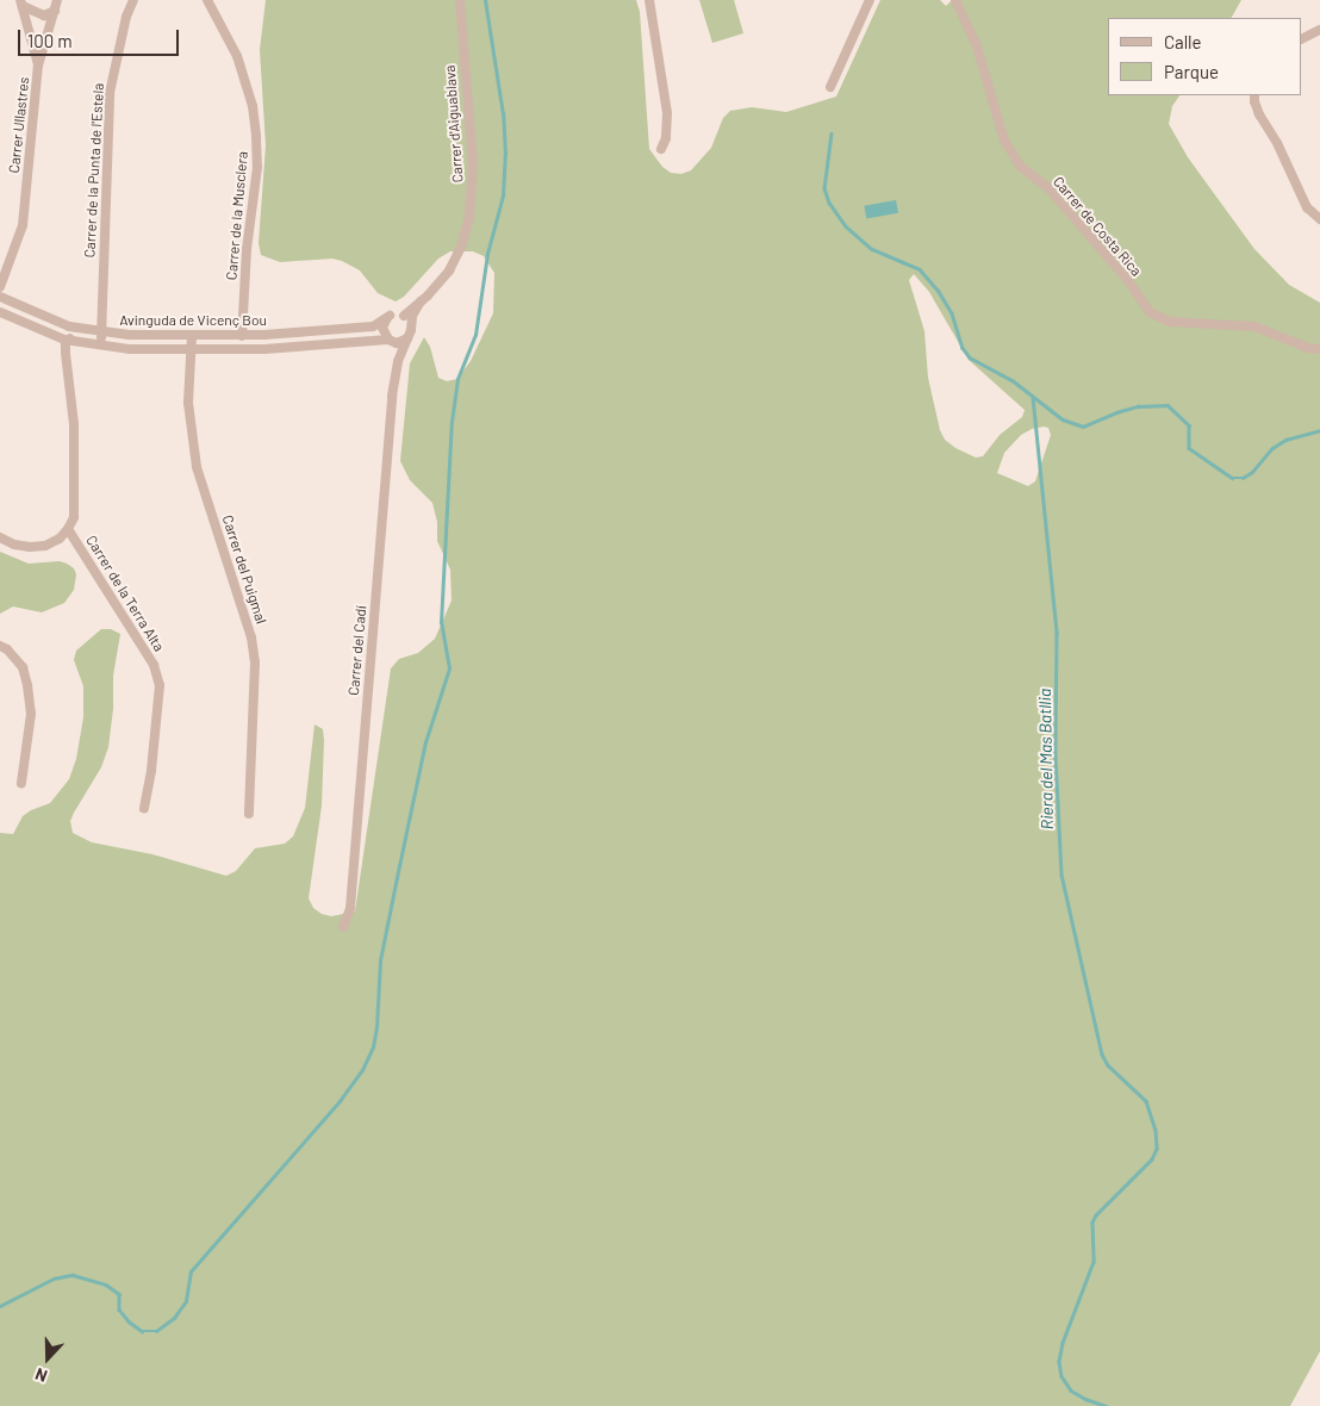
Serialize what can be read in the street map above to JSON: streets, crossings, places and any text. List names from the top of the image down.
{
  "streets": {
    "street": [
      "Carrer d'Aiguablava",
      "Carrer Ullastres",
      "Carrer de la Punta de l'Estela",
      "Carrer de la Musclera",
      "Carrer de Costa Rica",
      "Avinguda de Vicenç Bou",
      "Carrer del Puigmal",
      "Carrer de la Terra Alta",
      "Carrer del Cadí"
    ]
  },
  "crossings": [
    ["Carrer d'Aiguablava", "Avinguda de Vicenç Bou"],
    ["Carrer d'Aiguablava", "Carrer del Cadí"],
    ["Carrer de la Punta de l'Estela", "Avinguda de Vicenç Bou"],
    ["Carrer de la Musclera", "Avinguda de Vicenç Bou"],
    ["Avinguda de Vicenç Bou", "Carrer del Puigmal"],
    ["Avinguda de Vicenç Bou", "Carrer de la Terra Alta"],
    ["Avinguda de Vicenç Bou", "Carrer del Cadí"]
  ],
  "water": ["Riera del Mas Batllia"],
  "legend": ["Calle", "Parque"],
  "scale_bar": "100 m",
  "north": "bottom"
}
